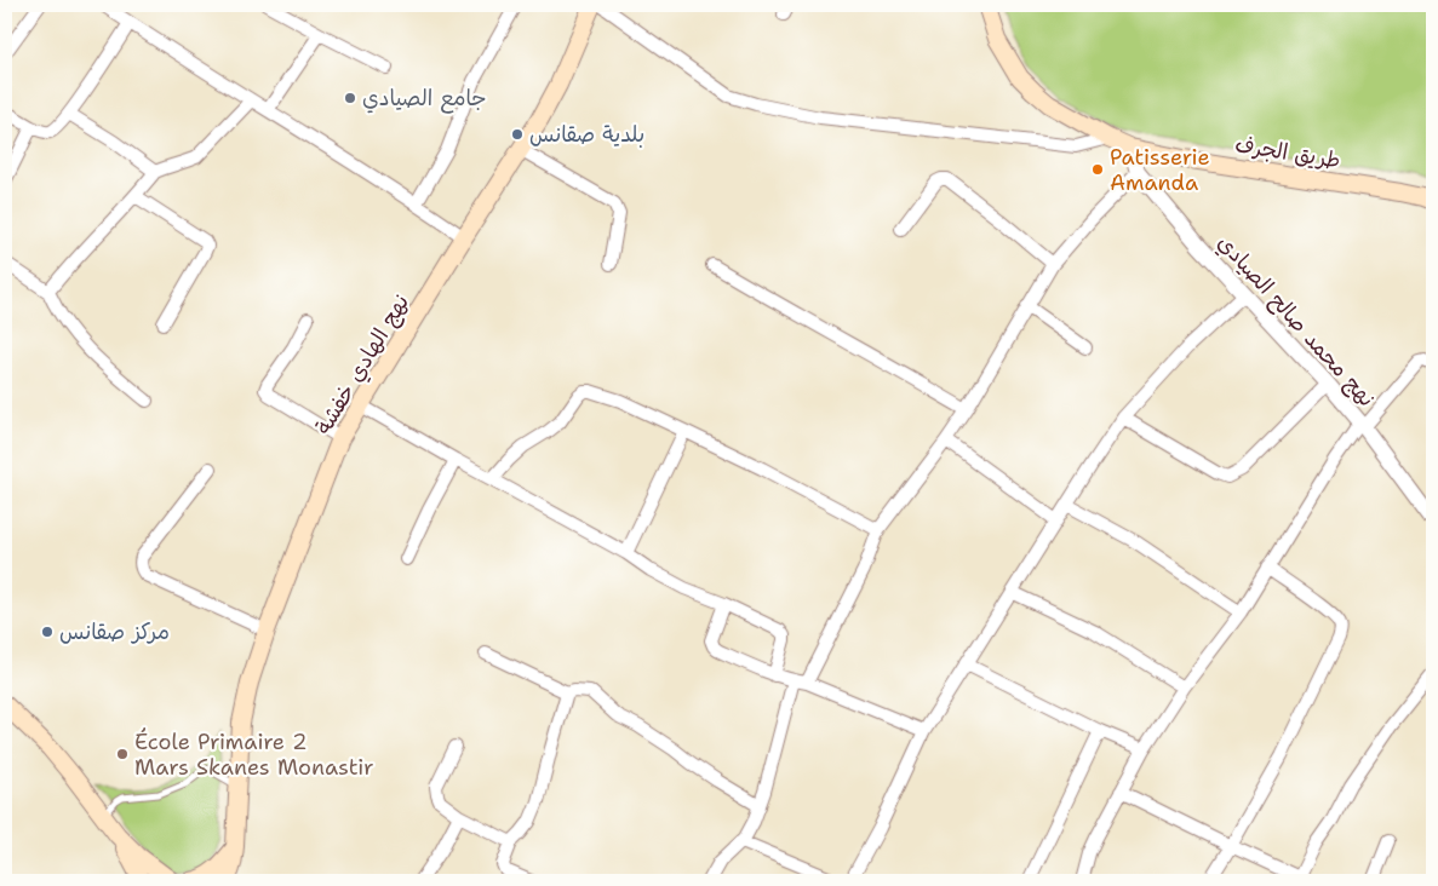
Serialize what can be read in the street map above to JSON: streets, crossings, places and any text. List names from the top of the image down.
{
  "streets": {
    "main road": ["طريق الجرف", "نهج الهادي خفشة"],
    "street": ["نهج محمد صالح الصيادي"]
  },
  "crossings": [
    ["طريق الجرف", "نهج محمد صالح الصيادي"]
  ],
  "places": [
    "جامع الصيادي",
    "بلدية صقانس",
    "Patisserie Amanda",
    "مركز صقانس",
    "École Primaire 2 Mars Skanes Monastir"
  ]
}
